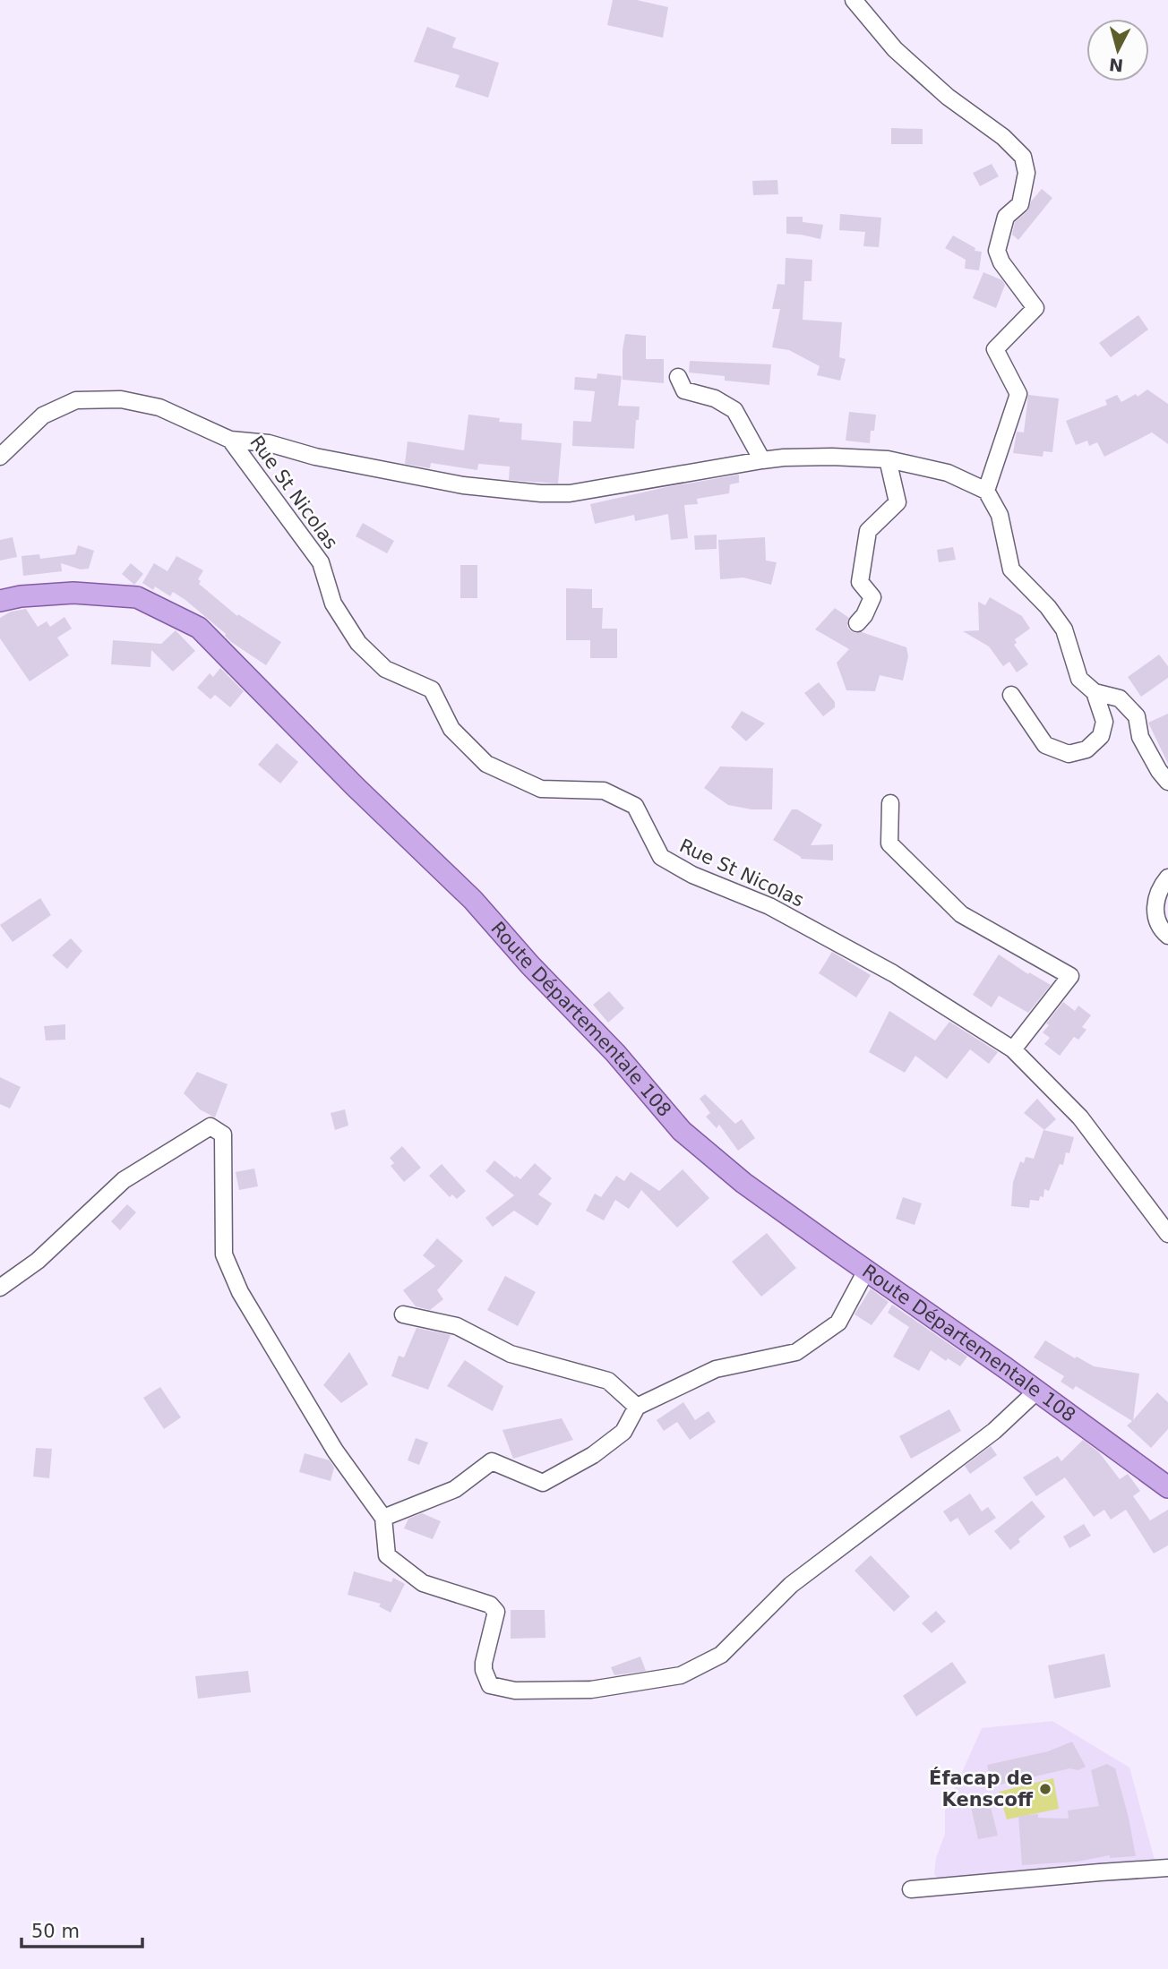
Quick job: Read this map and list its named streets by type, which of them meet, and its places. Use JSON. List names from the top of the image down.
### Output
{
  "streets": {
    "main road": ["Route Départementale 108"],
    "street": ["Rue St Nicolas"]
  },
  "places": ["Éfacap de Kenscoff"],
  "scale_bar": "50 m",
  "north": "bottom"
}
